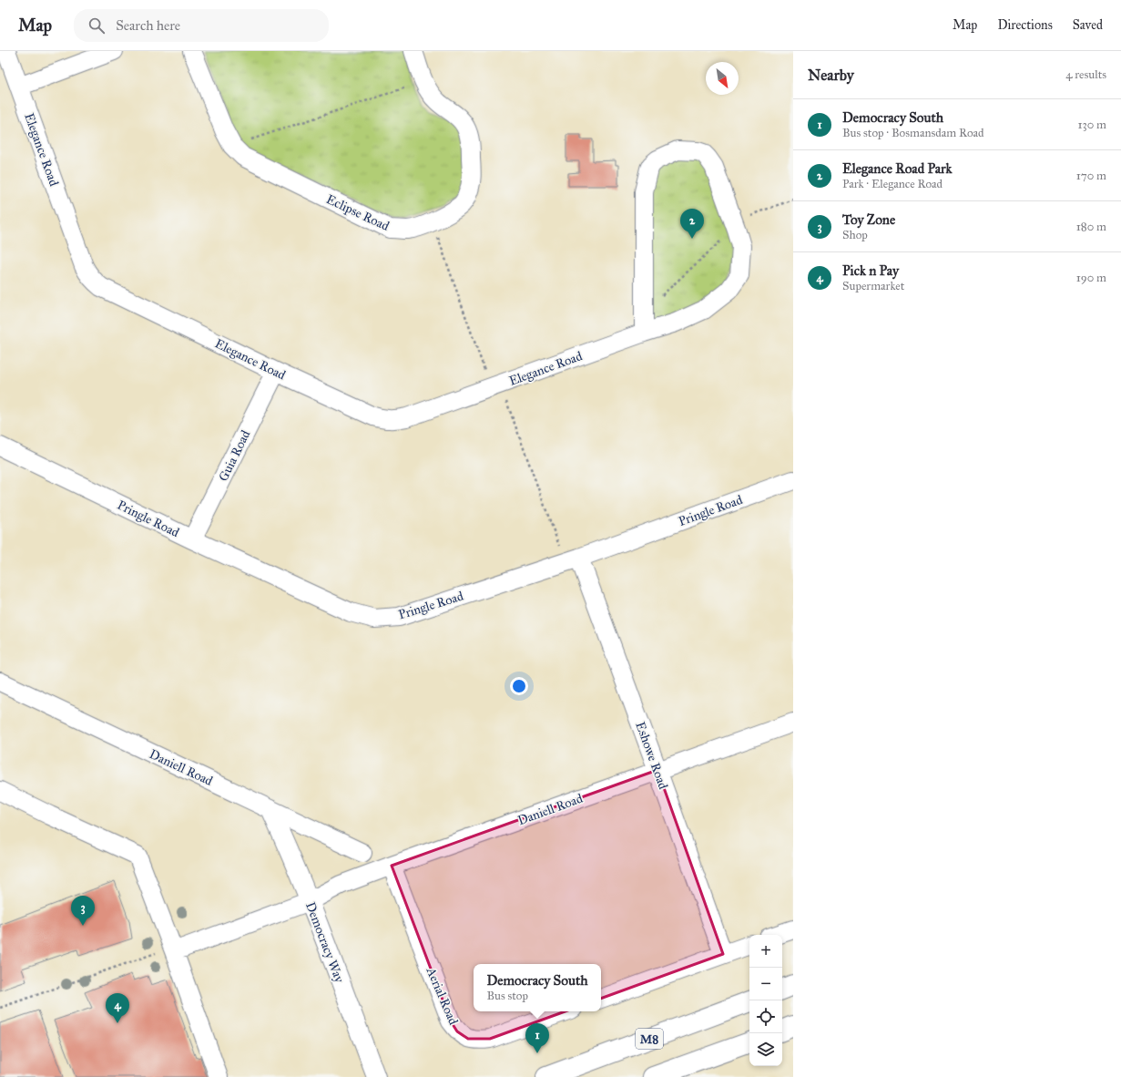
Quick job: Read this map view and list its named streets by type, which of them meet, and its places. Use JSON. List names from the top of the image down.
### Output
{
  "streets": {
    "main road": ["M8"],
    "street": [
      "Elegance Road",
      "Eclipse Road",
      "Guia Road",
      "Pringle Road",
      "Eshowe Road",
      "Daniell Road",
      "Democracy Way",
      "Aerial Road"
    ]
  },
  "crossings": [
    ["Elegance Road", "Guia Road"],
    ["Guia Road", "Pringle Road"],
    ["Pringle Road", "Eshowe Road"],
    ["Eshowe Road", "Daniell Road"],
    ["Daniell Road", "Democracy Way"],
    ["Daniell Road", "Aerial Road"]
  ],
  "north": "bottom right",
  "page": {
    "header": "Map",
    "search": "Search here",
    "nav": ["Map", "Directions", "Saved"],
    "heading": ["Nearby", "4 results"],
    "list": [
      {
        "mark": "1",
        "name": "Democracy South",
        "note": "Bus stop · Bosmansdam Road",
        "value": "130 m"
      },
      {
        "mark": "2",
        "name": "Elegance Road Park",
        "note": "Park · Elegance Road",
        "value": "170 m"
      },
      {
        "mark": "3",
        "name": "Toy Zone",
        "note": "Shop",
        "value": "180 m"
      },
      {
        "mark": "4",
        "name": "Pick n Pay",
        "note": "Supermarket",
        "value": "190 m"
      }
    ],
    "pins": [
      "2",
      "3",
      "4",
      "1"
    ],
    "map_buttons": ["+", "−"],
    "popup": ["Democracy South", "Bus stop"]
  }
}
